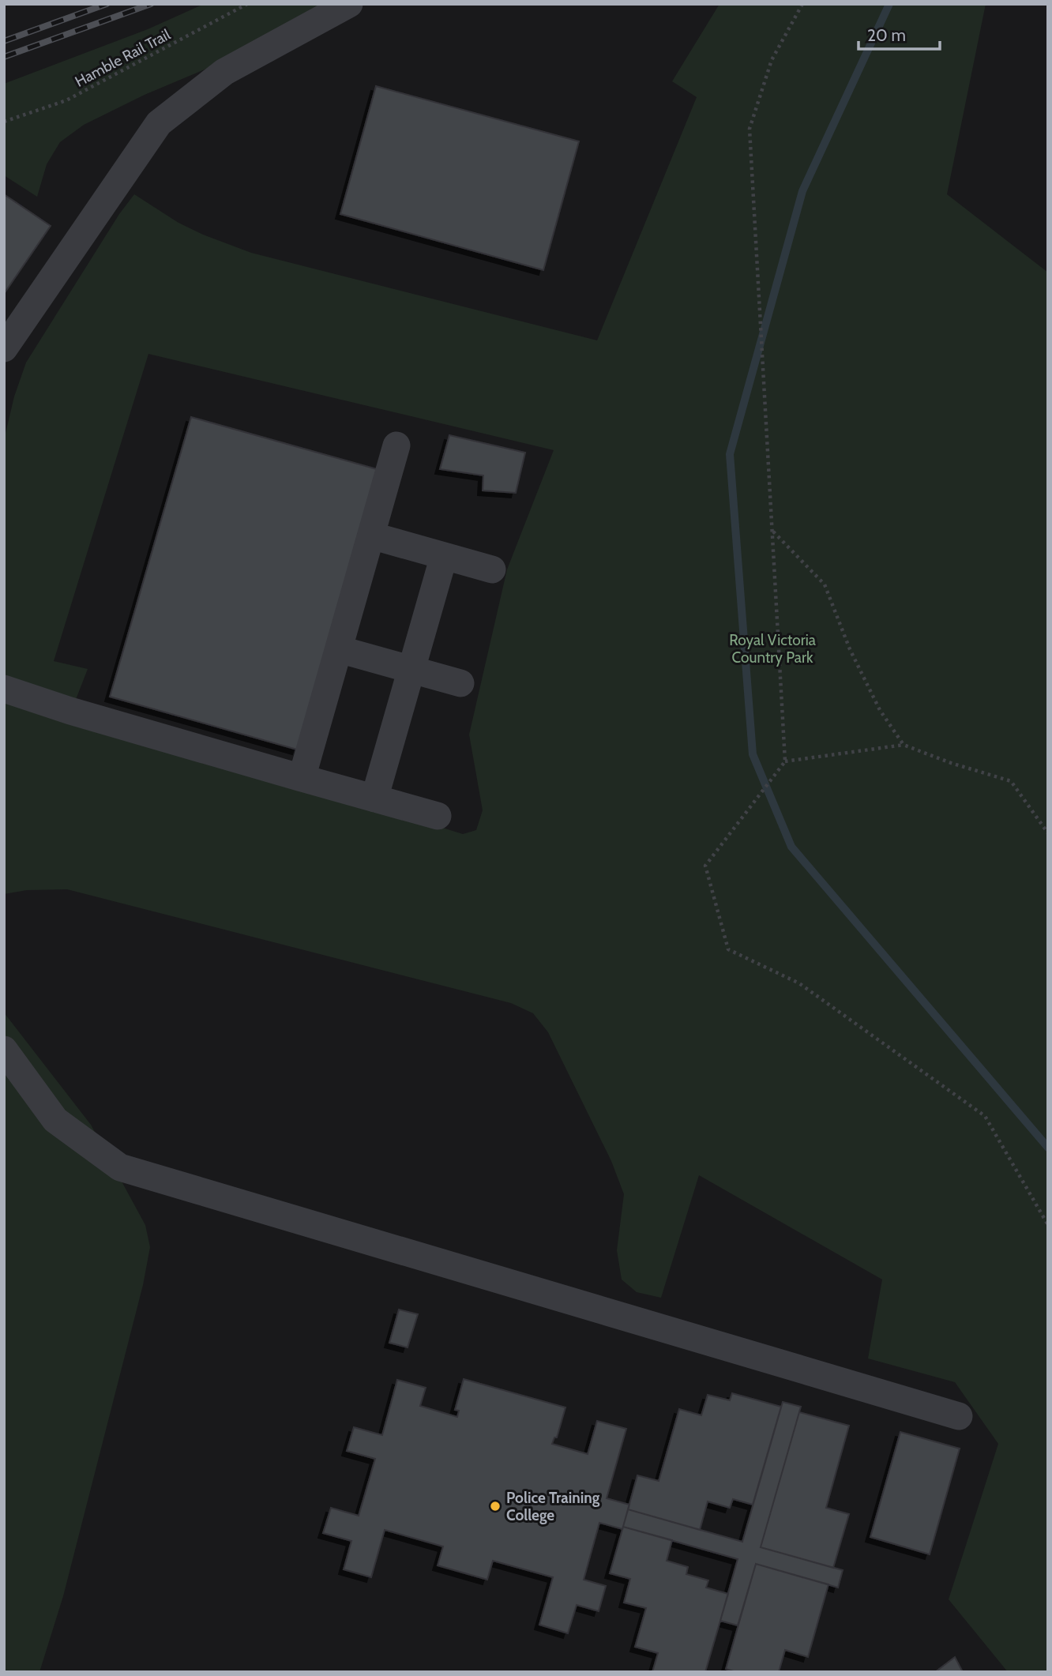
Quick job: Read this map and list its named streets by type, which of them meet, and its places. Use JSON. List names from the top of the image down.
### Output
{
  "streets": {
    "path": ["Hamble Rail Trail"]
  },
  "parks": ["Royal Victoria Country Park"],
  "places": ["Police Training College"],
  "scale_bar": "20 m"
}
